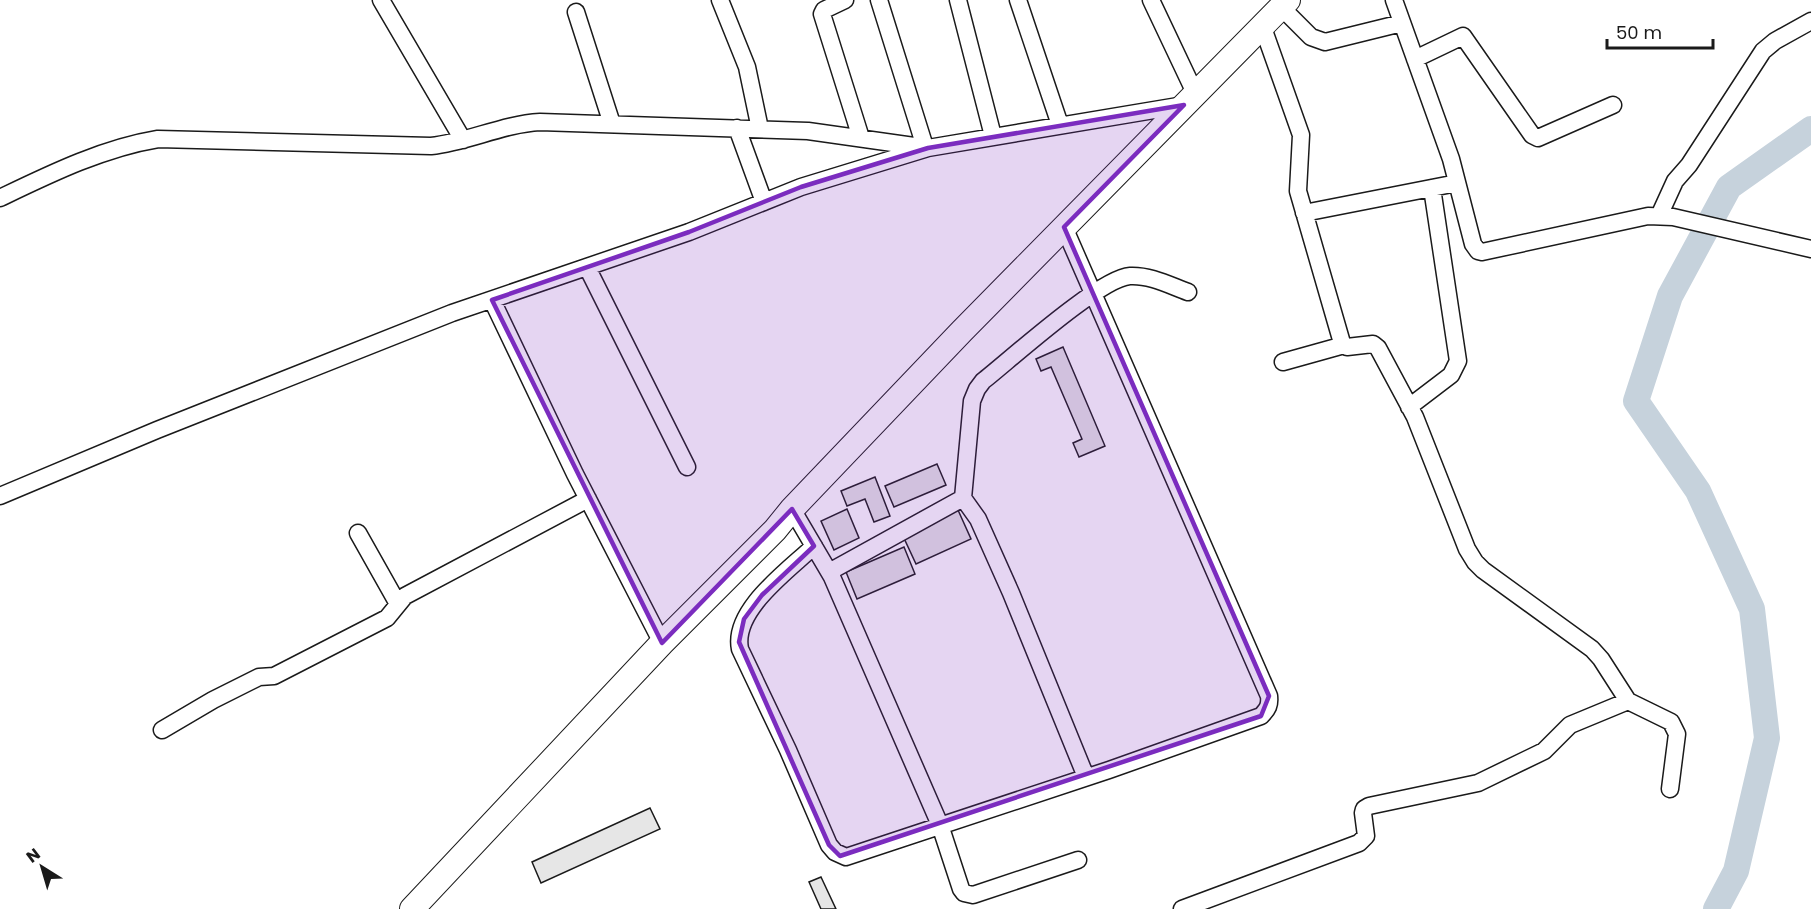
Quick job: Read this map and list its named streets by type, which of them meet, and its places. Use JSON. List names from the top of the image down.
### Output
{
  "scale_bar": "50 m",
  "north": "top left"
}
